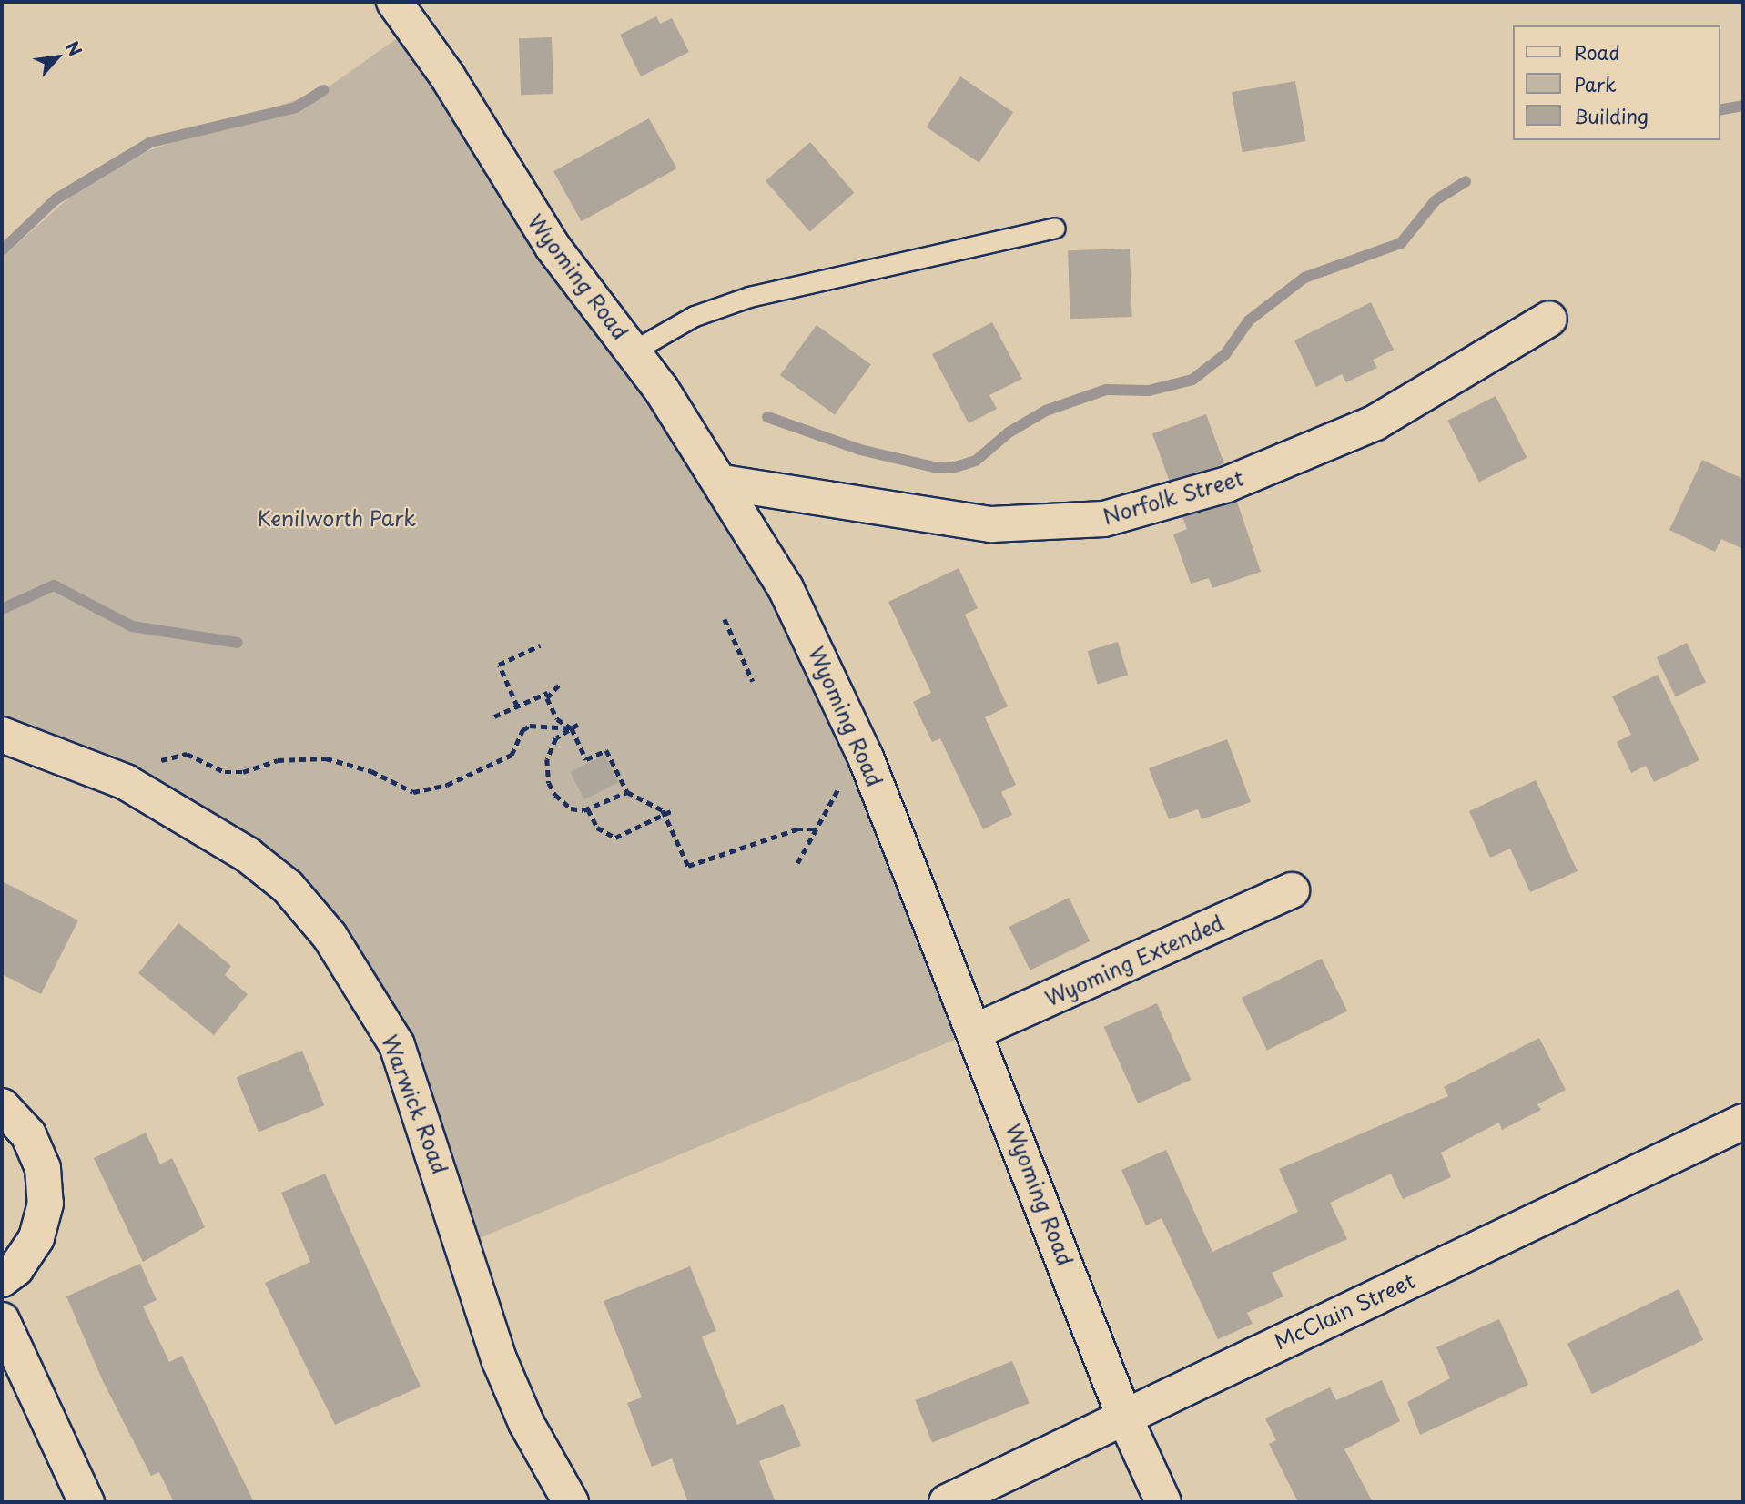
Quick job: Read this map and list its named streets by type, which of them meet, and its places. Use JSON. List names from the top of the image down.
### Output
{
  "streets": {
    "street": [
      "Wyoming Road",
      "Norfolk Street",
      "Wyoming Extended",
      "Warwick Road",
      "McClain Street"
    ]
  },
  "crossings": [
    ["Wyoming Road", "Norfolk Street"],
    ["Wyoming Road", "Wyoming Extended"],
    ["Wyoming Road", "McClain Street"]
  ],
  "parks": ["Kenilworth Park"],
  "legend": ["Road", "Park", "Building"],
  "north": "top right"
}
